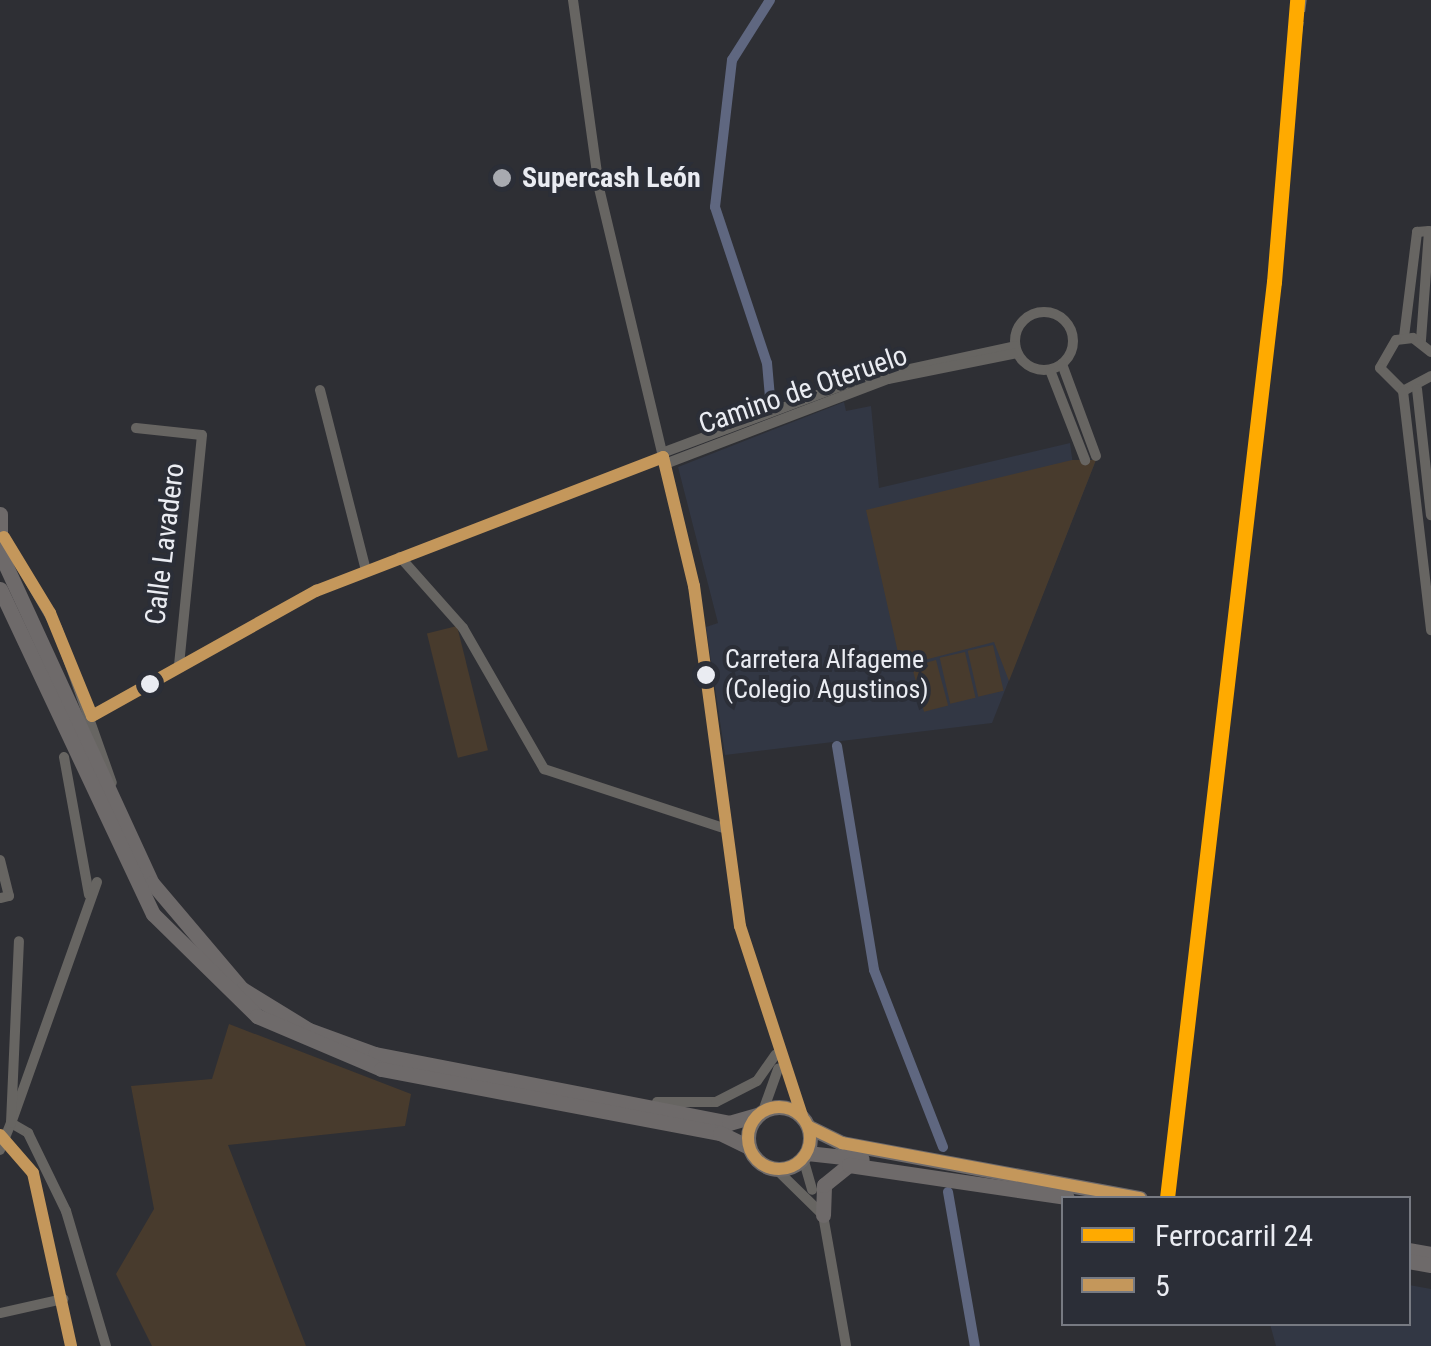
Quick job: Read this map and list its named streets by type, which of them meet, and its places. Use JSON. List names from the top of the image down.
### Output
{
  "streets": {
    "street": ["Camino de Oteruelo", "Calle Lavadero"]
  },
  "crossings": [
    ["Camino de Oteruelo", "Calle Lavadero"]
  ],
  "places": ["Supercash León", "Carretera Alfageme (Colegio Agustinos)"],
  "lines": ["rail line 24", "transit line 5"],
  "legend": ["Ferrocarril 24", "5"]
}
